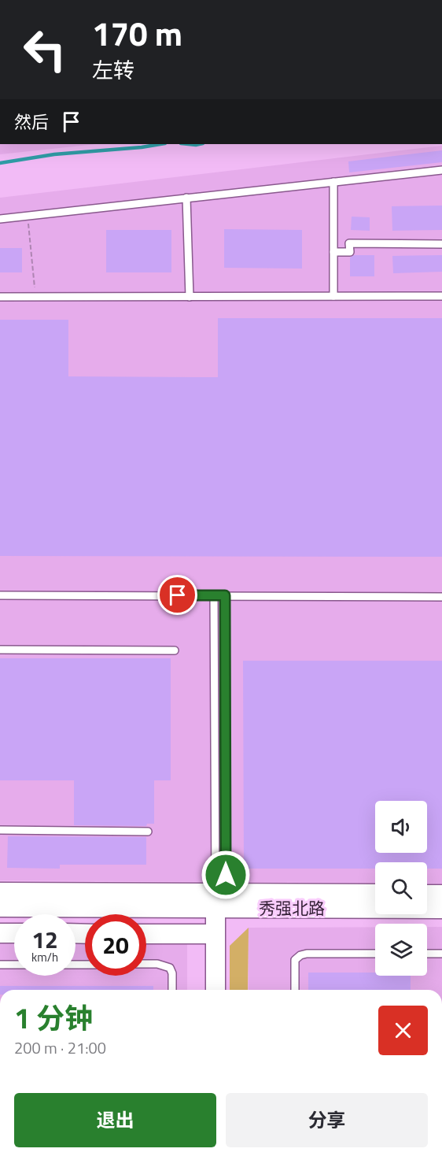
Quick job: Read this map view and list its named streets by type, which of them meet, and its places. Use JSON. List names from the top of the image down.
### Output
{
  "streets": {
    "street": ["秀强北路"]
  },
  "page": {
    "turn": ["170 m", "左转"],
    "then": "然后",
    "speed": "12 km/h",
    "limit": "20",
    "heading": ["1 分钟", "200 m · 21:00"],
    "buttons": ["退出", "分享"]
  }
}
